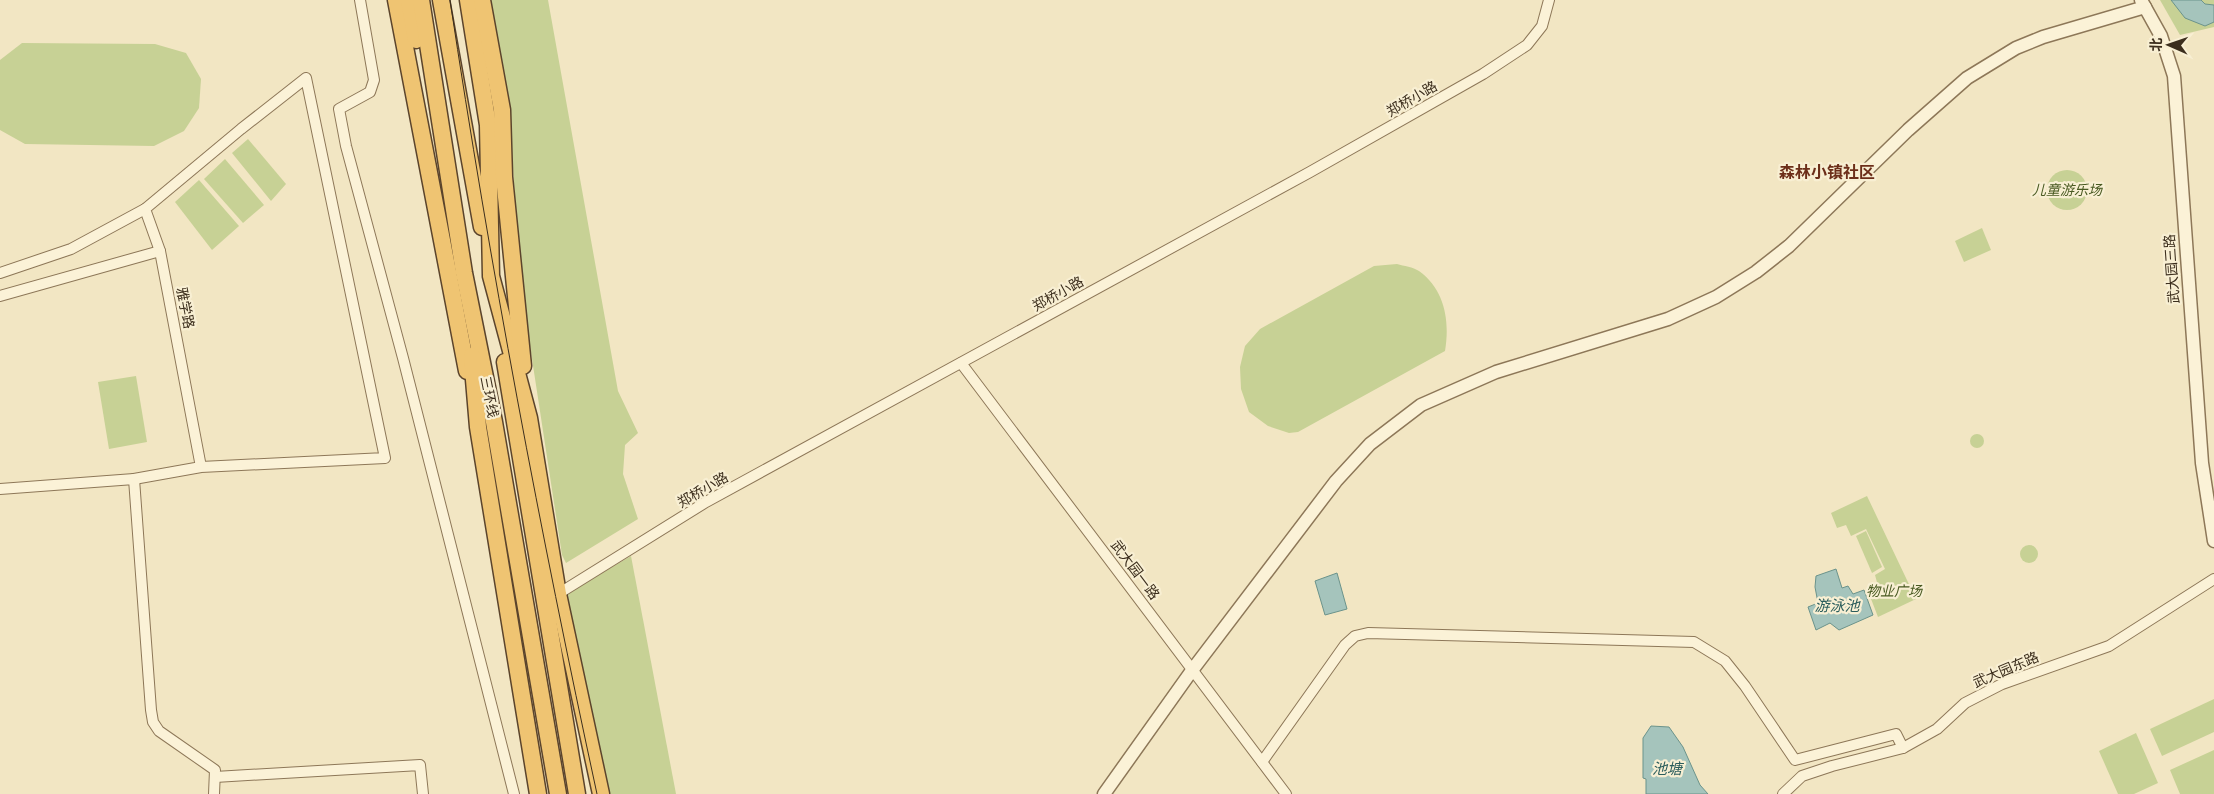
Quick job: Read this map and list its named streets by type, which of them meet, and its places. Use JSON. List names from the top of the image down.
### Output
{
  "streets": {
    "highway": ["三环线"],
    "street": [
      "郑桥小路",
      "武大园三路",
      "雅学路",
      "武大园一路",
      "武大园东路"
    ]
  },
  "crossings": [
    ["郑桥小路", "武大园一路"]
  ],
  "districts": ["森林小镇社区"],
  "water": ["游泳池", "池塘"],
  "parks": ["儿童游乐场", "物业广场"],
  "north": "left"
}
